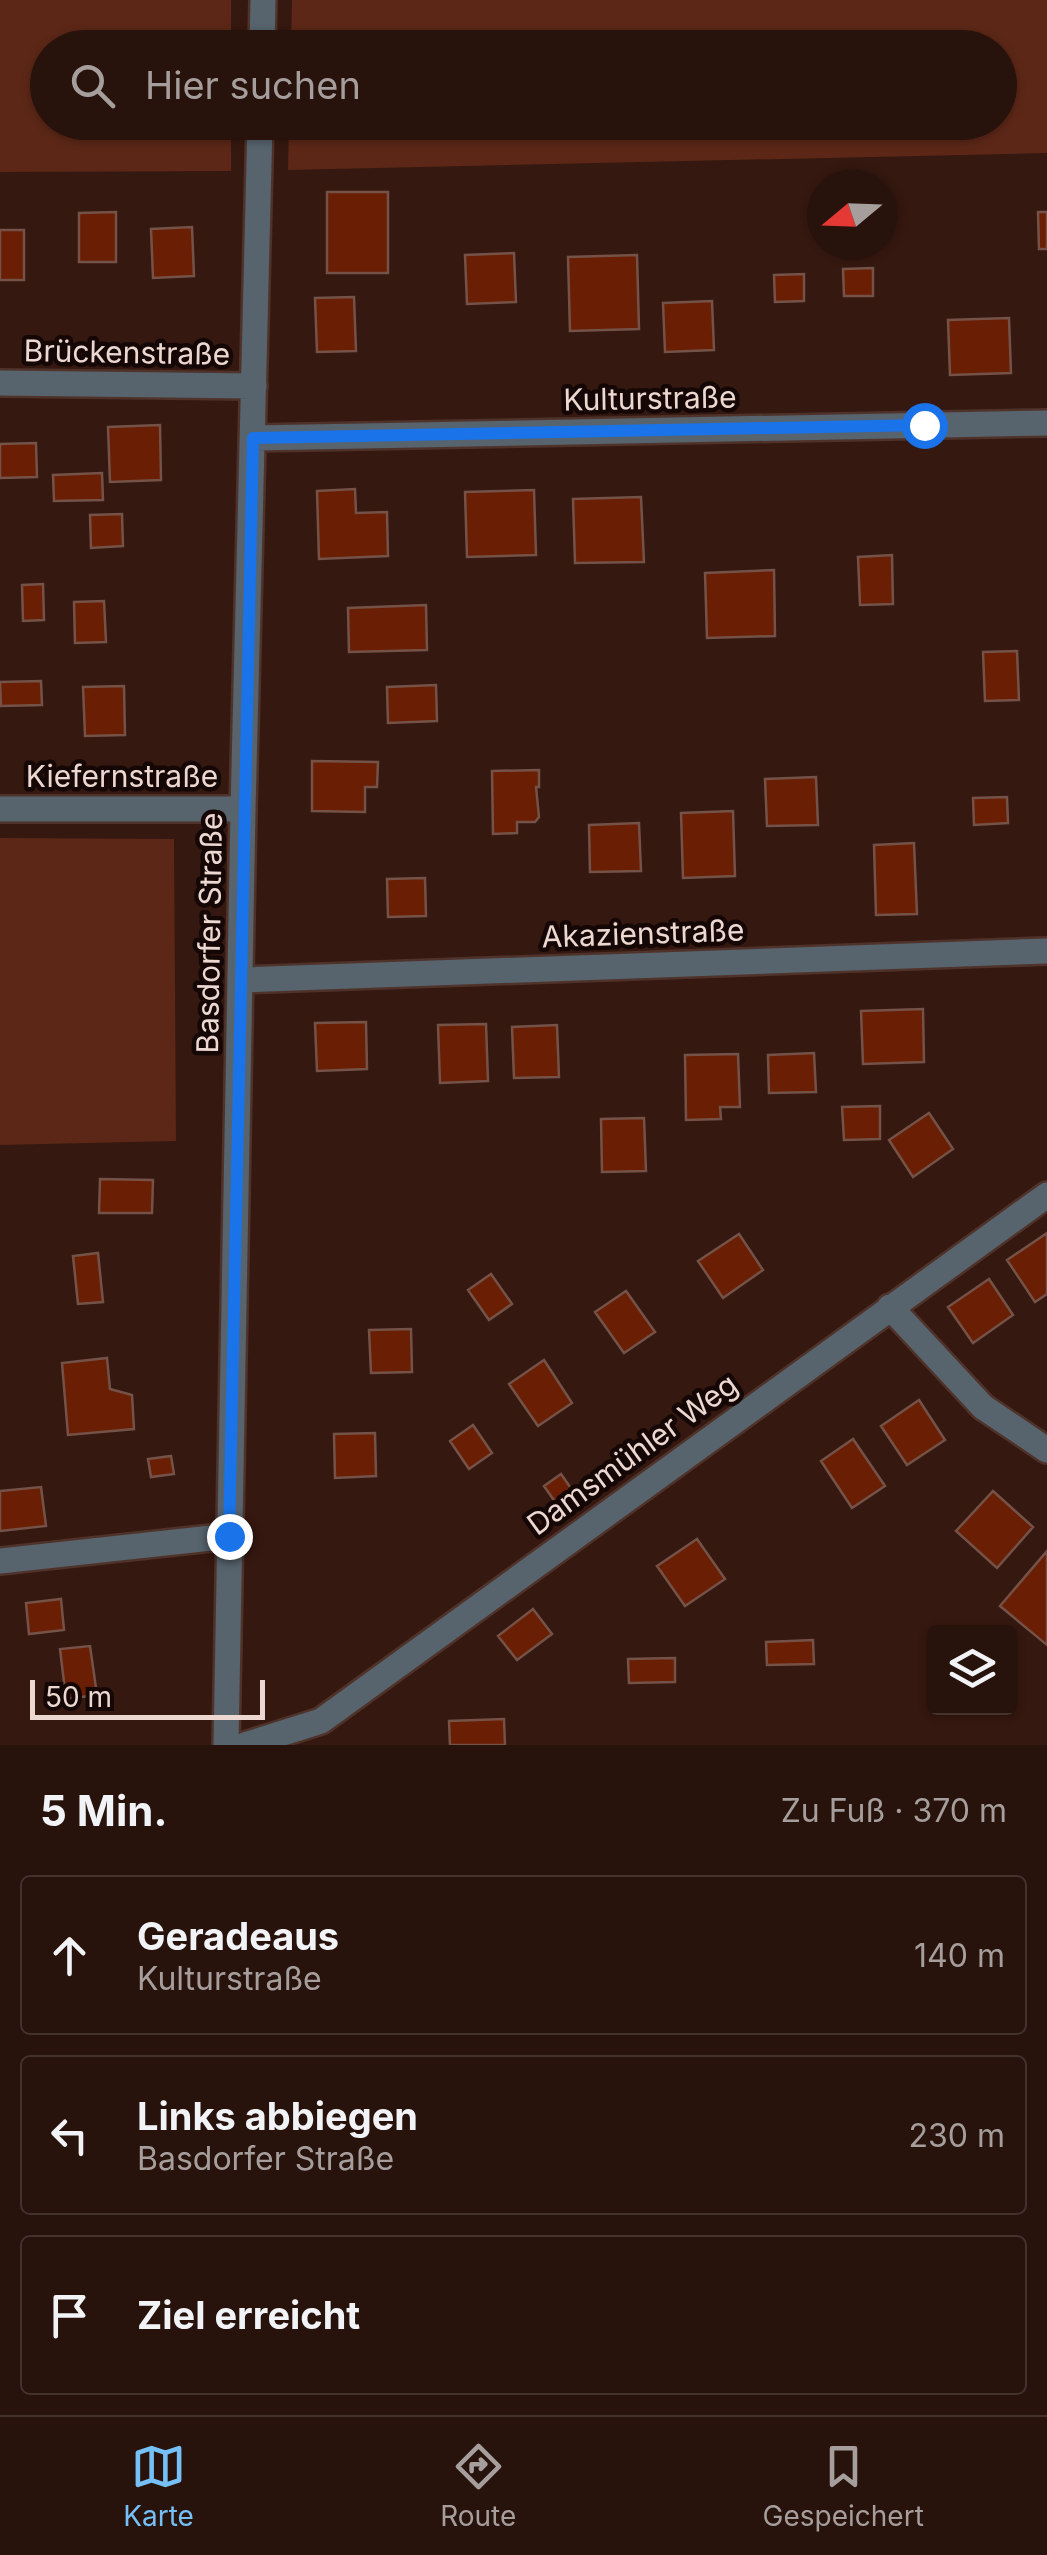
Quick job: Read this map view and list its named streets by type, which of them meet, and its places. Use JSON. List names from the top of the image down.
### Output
{
  "streets": {
    "street": [
      "Brückenstraße",
      "Kulturstraße",
      "Kiefernstraße",
      "Basdorfer Straße",
      "Akazienstraße",
      "Damsmühler Weg"
    ]
  },
  "crossings": [
    ["Brückenstraße", "Basdorfer Straße"],
    ["Kulturstraße", "Basdorfer Straße"],
    ["Kiefernstraße", "Basdorfer Straße"],
    ["Basdorfer Straße", "Akazienstraße"]
  ],
  "scale_bar": "50 m",
  "north": "left",
  "page": {
    "search": "Hier suchen",
    "scale": "50 m",
    "heading": ["5 Min.", "Zu Fuß · 370 m"],
    "list": [
      ["Geradeaus", "Kulturstraße", "140 m"],
      ["Links abbiegen", "Basdorfer Straße", "230 m"],
      "Ziel erreicht"
    ],
    "nav": ["Karte", "Route", "Gespeichert"]
  }
}
